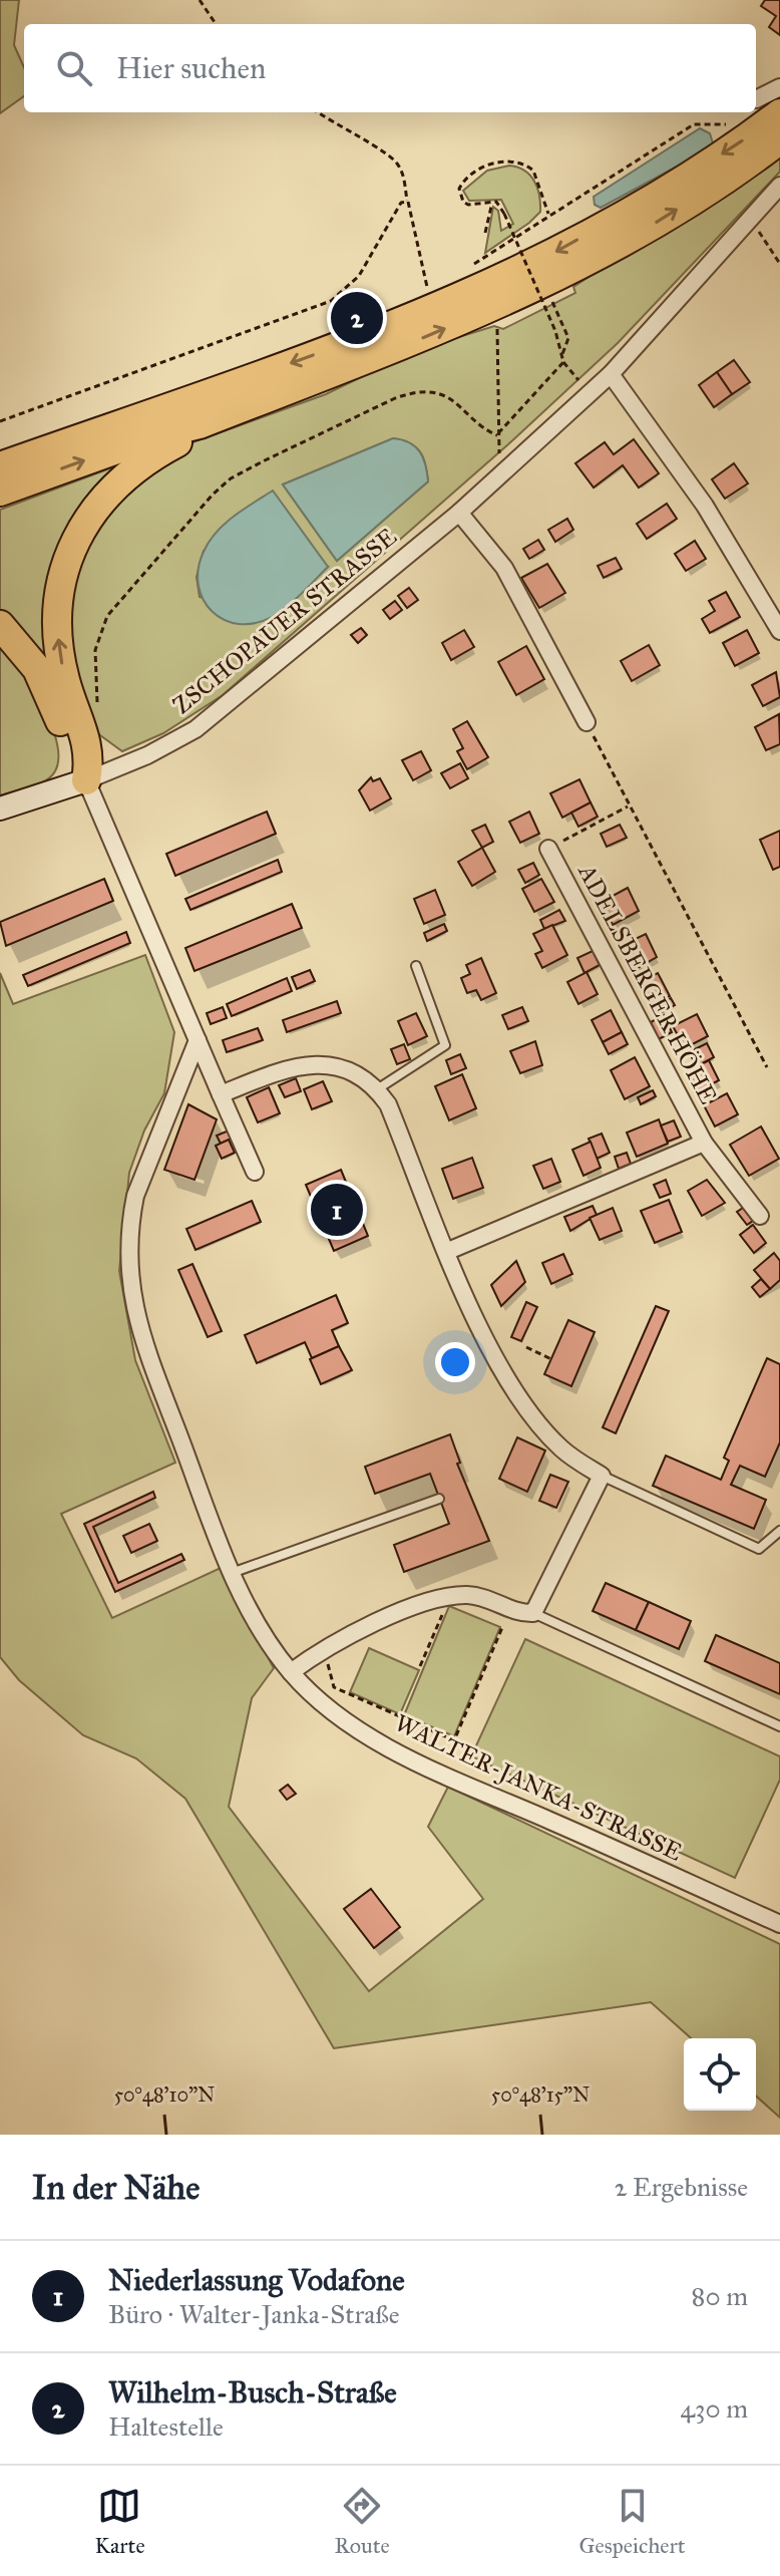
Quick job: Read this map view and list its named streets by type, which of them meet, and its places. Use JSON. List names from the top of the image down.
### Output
{
  "streets": {
    "street": ["ZSCHOPAUER STRASSE", "ADELSBERGER HÖHE", "WALTER-JANKA-STRASSE"]
  },
  "page": {
    "search": "Hier suchen",
    "pins": ["2", "1"],
    "heading": ["In der Nähe", "2 Ergebnisse"],
    "list": [
      {
        "mark": "1",
        "name": "Niederlassung Vodafone",
        "note": "Büro · Walter-Janka-Straße",
        "value": "80 m"
      },
      {
        "mark": "2",
        "name": "Wilhelm-Busch-Straße",
        "note": "Haltestelle",
        "value": "430 m"
      }
    ],
    "nav": ["Karte", "Route", "Gespeichert"]
  },
  "coordinates": ["50°48'10\"N", "50°48'15\"N"]
}
